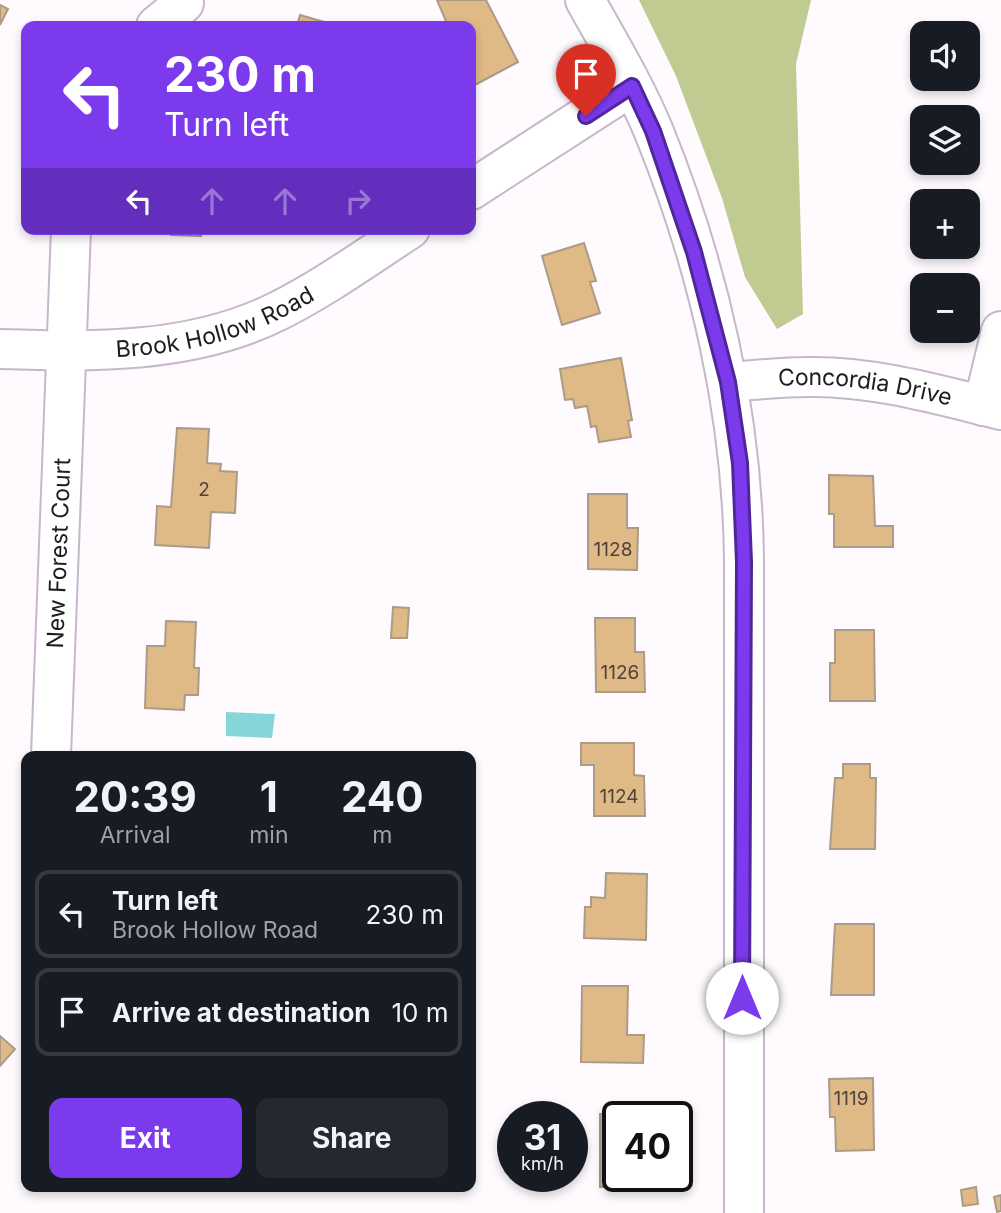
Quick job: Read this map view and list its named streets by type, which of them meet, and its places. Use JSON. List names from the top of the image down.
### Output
{
  "streets": {
    "street": ["Brook Hollow Road", "Concordia Drive", "New Forest Court"]
  },
  "crossings": [
    ["Brook Hollow Road", "New Forest Court"]
  ],
  "house_numbers": [
    "2",
    "1128",
    "1126",
    "1124",
    "1119"
  ],
  "page": {
    "map_buttons": ["+", "−"],
    "turn": ["230 m", "Turn left"],
    "eta": [
      "20:39",
      "Arrival",
      "1",
      "min",
      "240",
      "m"
    ],
    "list": [
      {
        "name": "Turn left",
        "note": "Brook Hollow Road",
        "value": "230 m"
      },
      {
        "name": "Arrive at destination",
        "value": "10 m"
      }
    ],
    "buttons": ["Exit", "Share"],
    "speed": "31 km/h",
    "limit": "40"
  }
}
